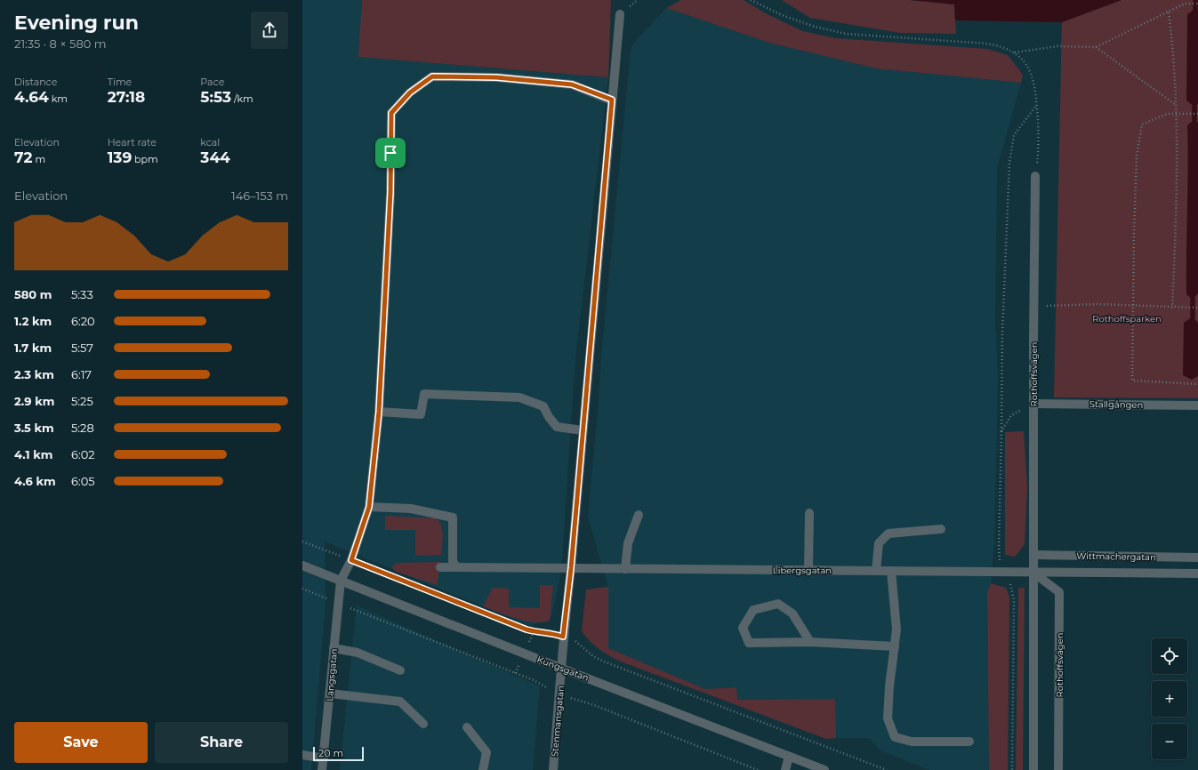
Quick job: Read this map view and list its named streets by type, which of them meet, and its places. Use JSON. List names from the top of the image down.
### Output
{
  "streets": {
    "street": [
      "Rothoffsvägen",
      "Stallgången",
      "Wittmachergatan",
      "Libergsgatan",
      "Kungsgatan",
      "Langsgatan",
      "Stenmansgatan"
    ]
  },
  "crossings": [
    ["Rothoffsvägen", "Stallgången"],
    ["Rothoffsvägen", "Wittmachergatan"],
    ["Rothoffsvägen", "Libergsgatan"],
    ["Wittmachergatan", "Libergsgatan"],
    ["Libergsgatan", "Stenmansgatan"],
    ["Kungsgatan", "Langsgatan"],
    ["Kungsgatan", "Stenmansgatan"]
  ],
  "parks": ["Rothoffsparken"],
  "scale_bar": "20 m",
  "page": {
    "heading": ["Evening run", "21:35 · 8 × 580 m"],
    "stats": [
      ["Distance", "4.64 km"],
      ["Time", "27:18"],
      ["Pace", "5:53 /km"],
      ["Elevation", "72 m"],
      ["Heart rate", "139 bpm"],
      ["kcal", "344"]
    ],
    "chart": ["Elevation", "146–153 m"],
    "list": [
      {
        "name": "580 m",
        "note": "5:33"
      },
      {
        "name": "1.2 km",
        "note": "6:20"
      },
      {
        "name": "1.7 km",
        "note": "5:57"
      },
      {
        "name": "2.3 km",
        "note": "6:17"
      },
      {
        "name": "2.9 km",
        "note": "5:25"
      },
      {
        "name": "3.5 km",
        "note": "5:28"
      },
      {
        "name": "4.1 km",
        "note": "6:02"
      },
      {
        "name": "4.6 km",
        "note": "6:05"
      }
    ],
    "map_buttons": ["+", "−"],
    "buttons": ["Save", "Share"],
    "scale": "20 m"
  }
}
